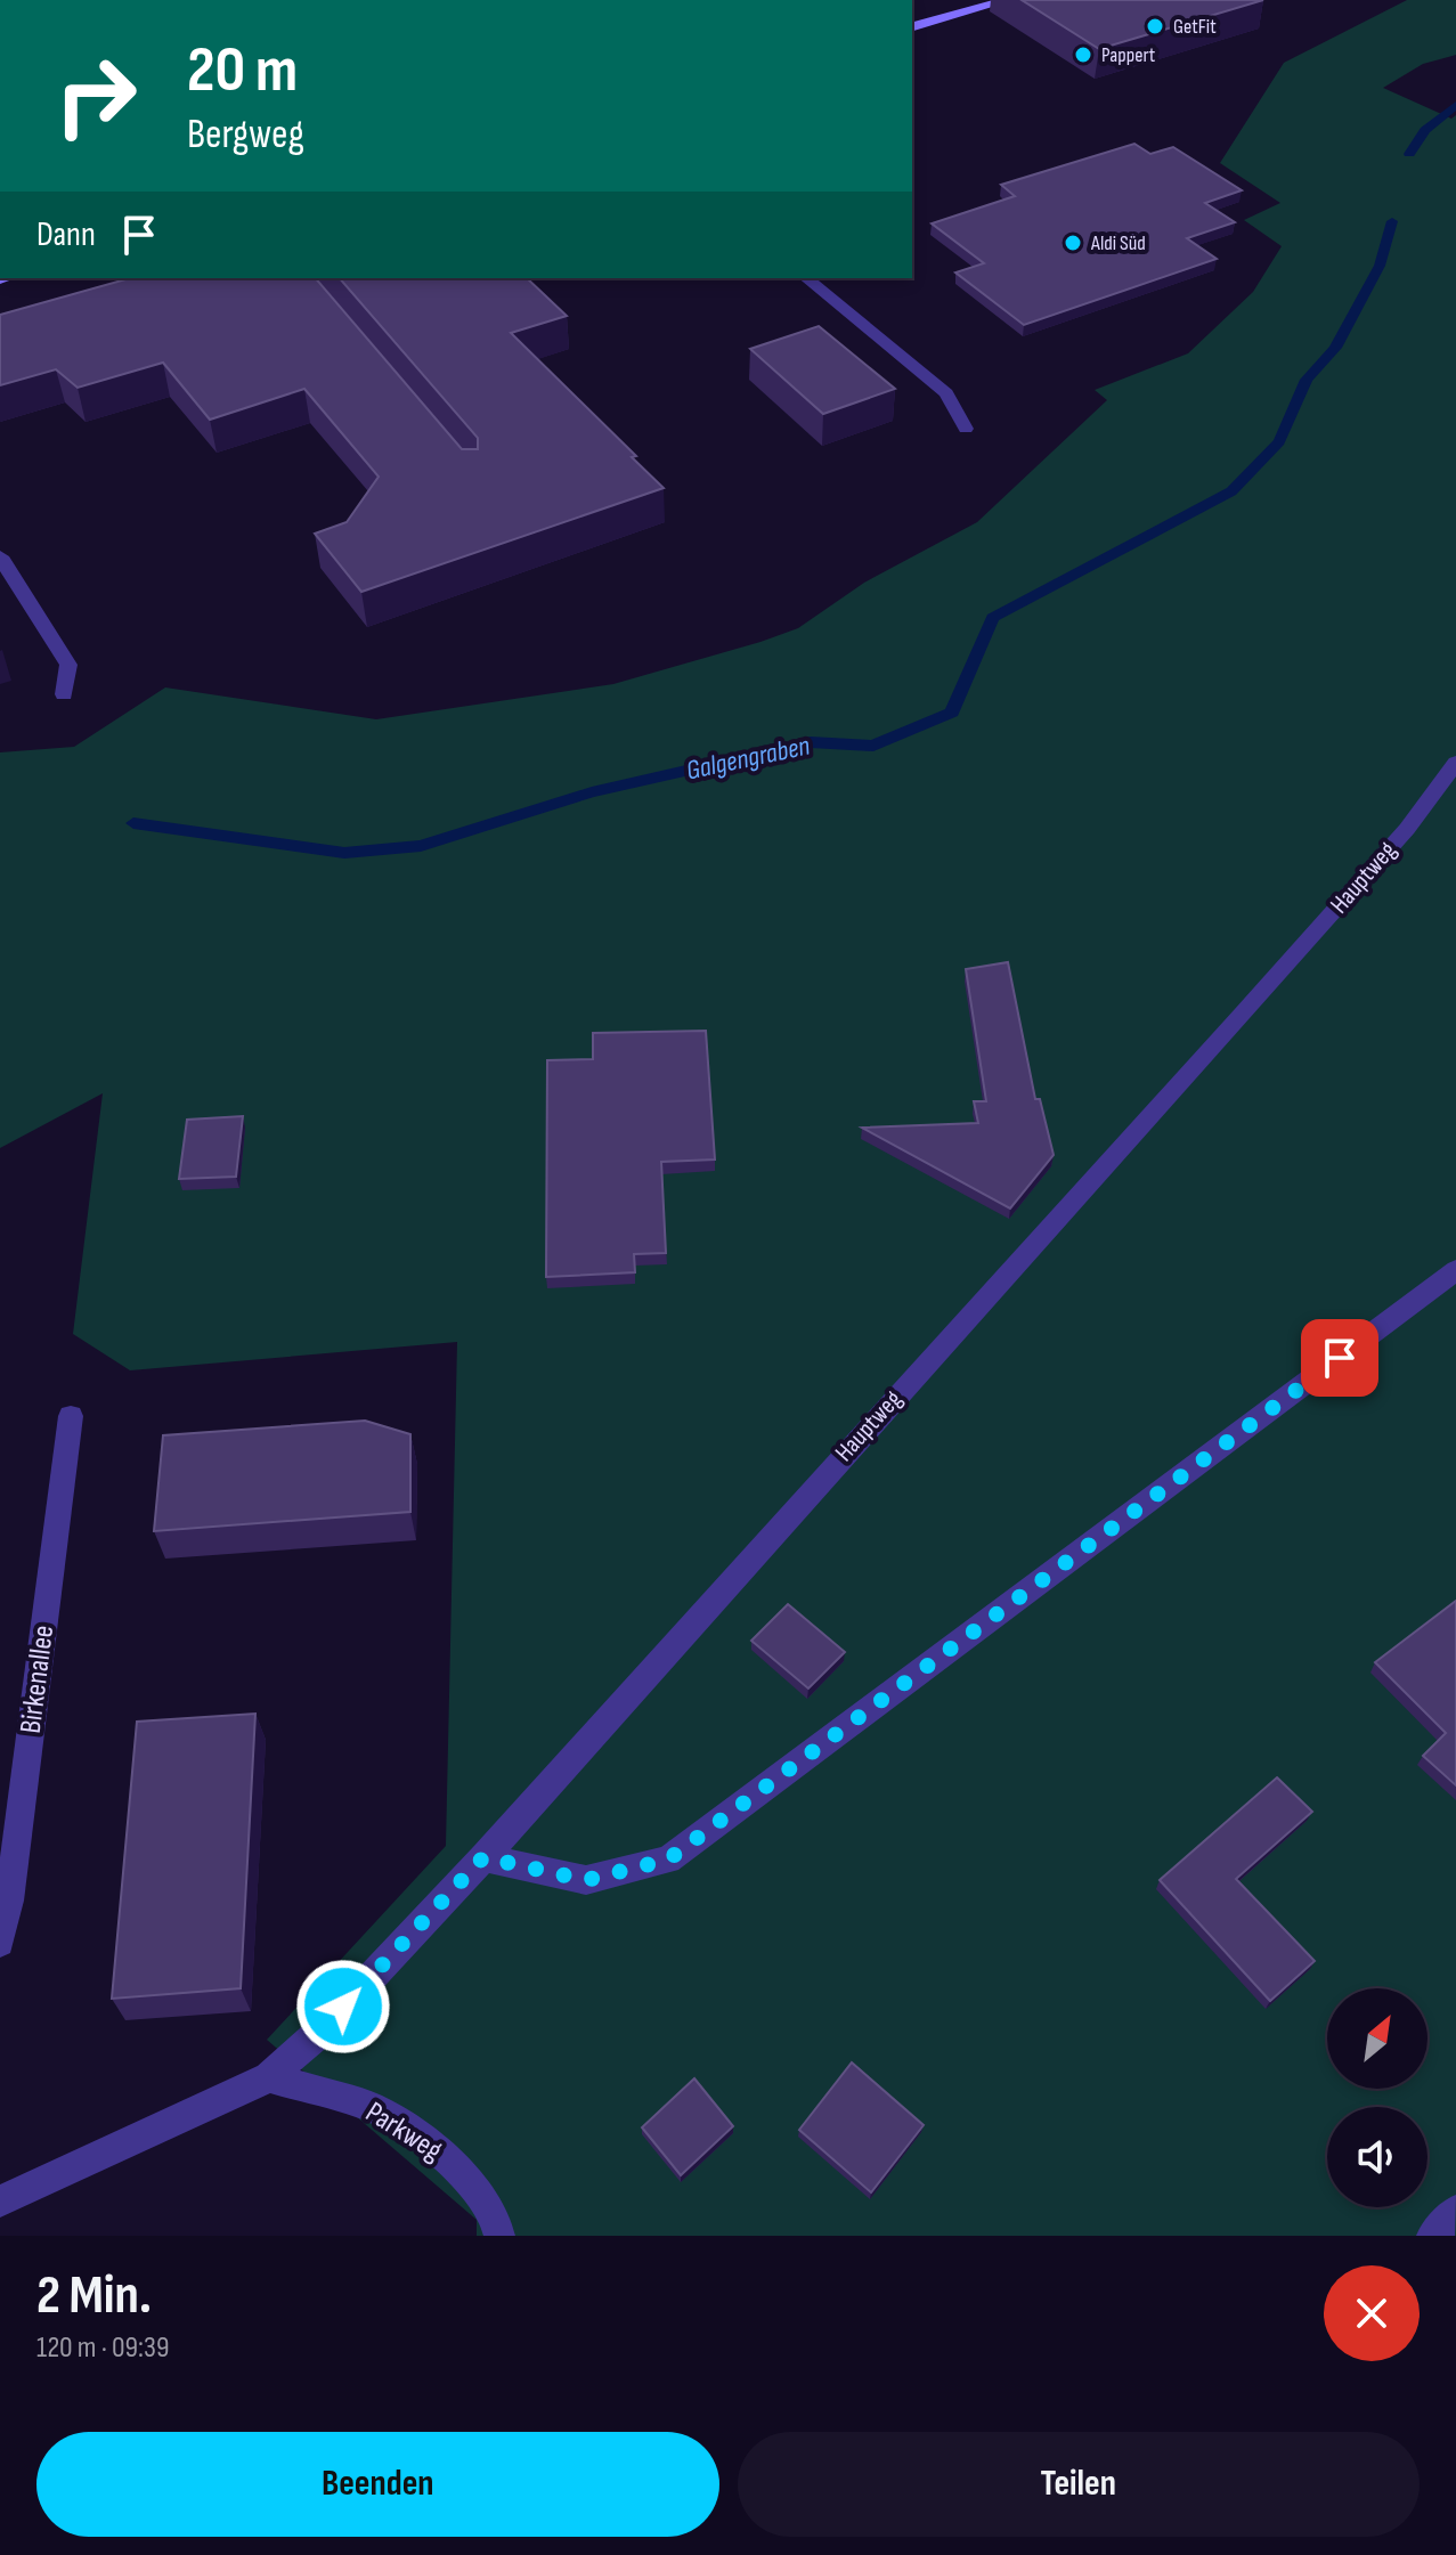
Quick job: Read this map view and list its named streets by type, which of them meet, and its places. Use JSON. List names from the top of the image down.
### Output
{
  "streets": {
    "street": ["Hauptweg", "Birkenallee", "Parkweg"]
  },
  "crossings": [
    ["Hauptweg", "Parkweg"]
  ],
  "water": ["Galgengraben"],
  "places": ["GetFit", "Pappert", "Aldi Süd"],
  "north": "top right",
  "page": {
    "turn": ["20 m", "Bergweg"],
    "then": "Dann",
    "heading": ["2 Min.", "120 m · 09:39"],
    "buttons": ["Beenden", "Teilen"]
  }
}
